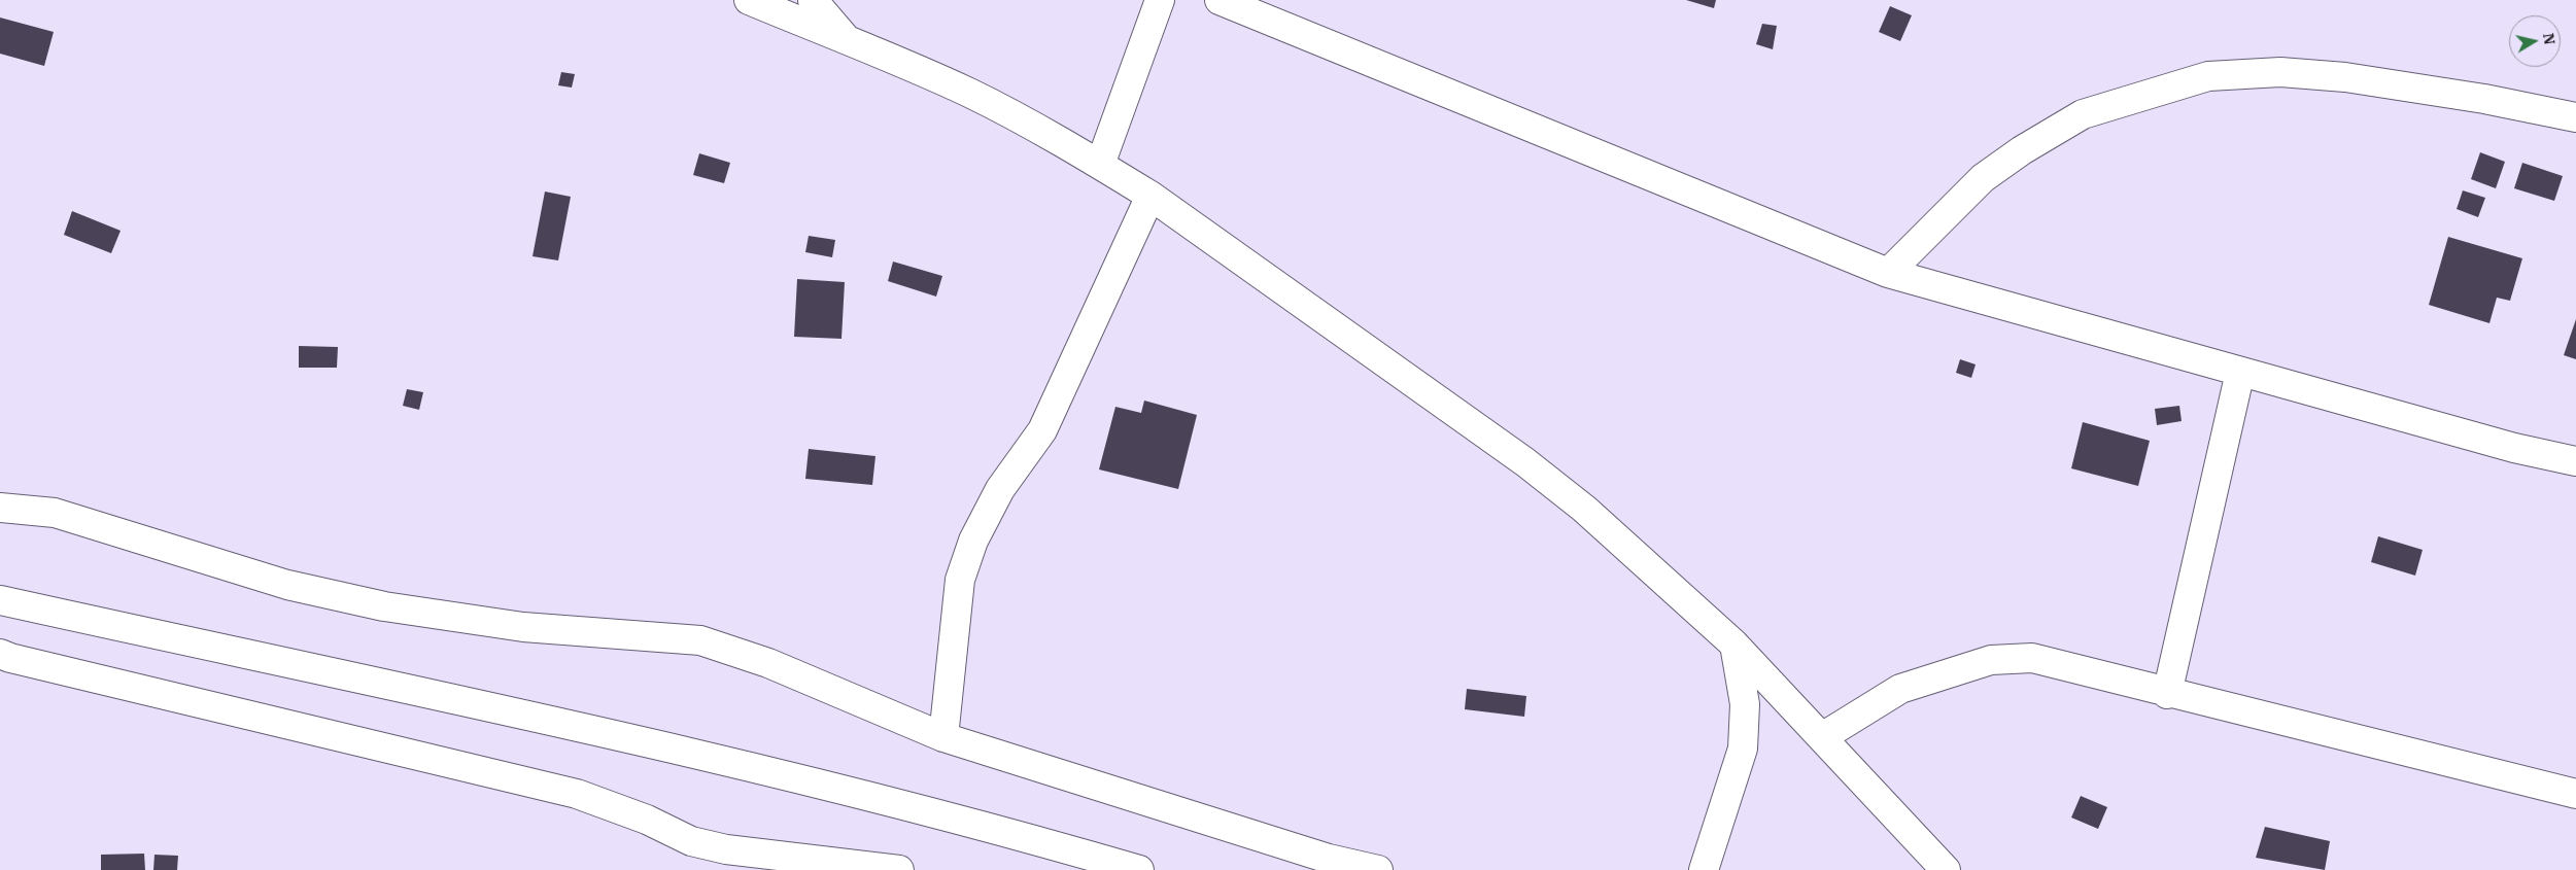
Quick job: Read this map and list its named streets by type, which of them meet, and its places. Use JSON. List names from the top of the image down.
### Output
{
  "north": "right"
}
